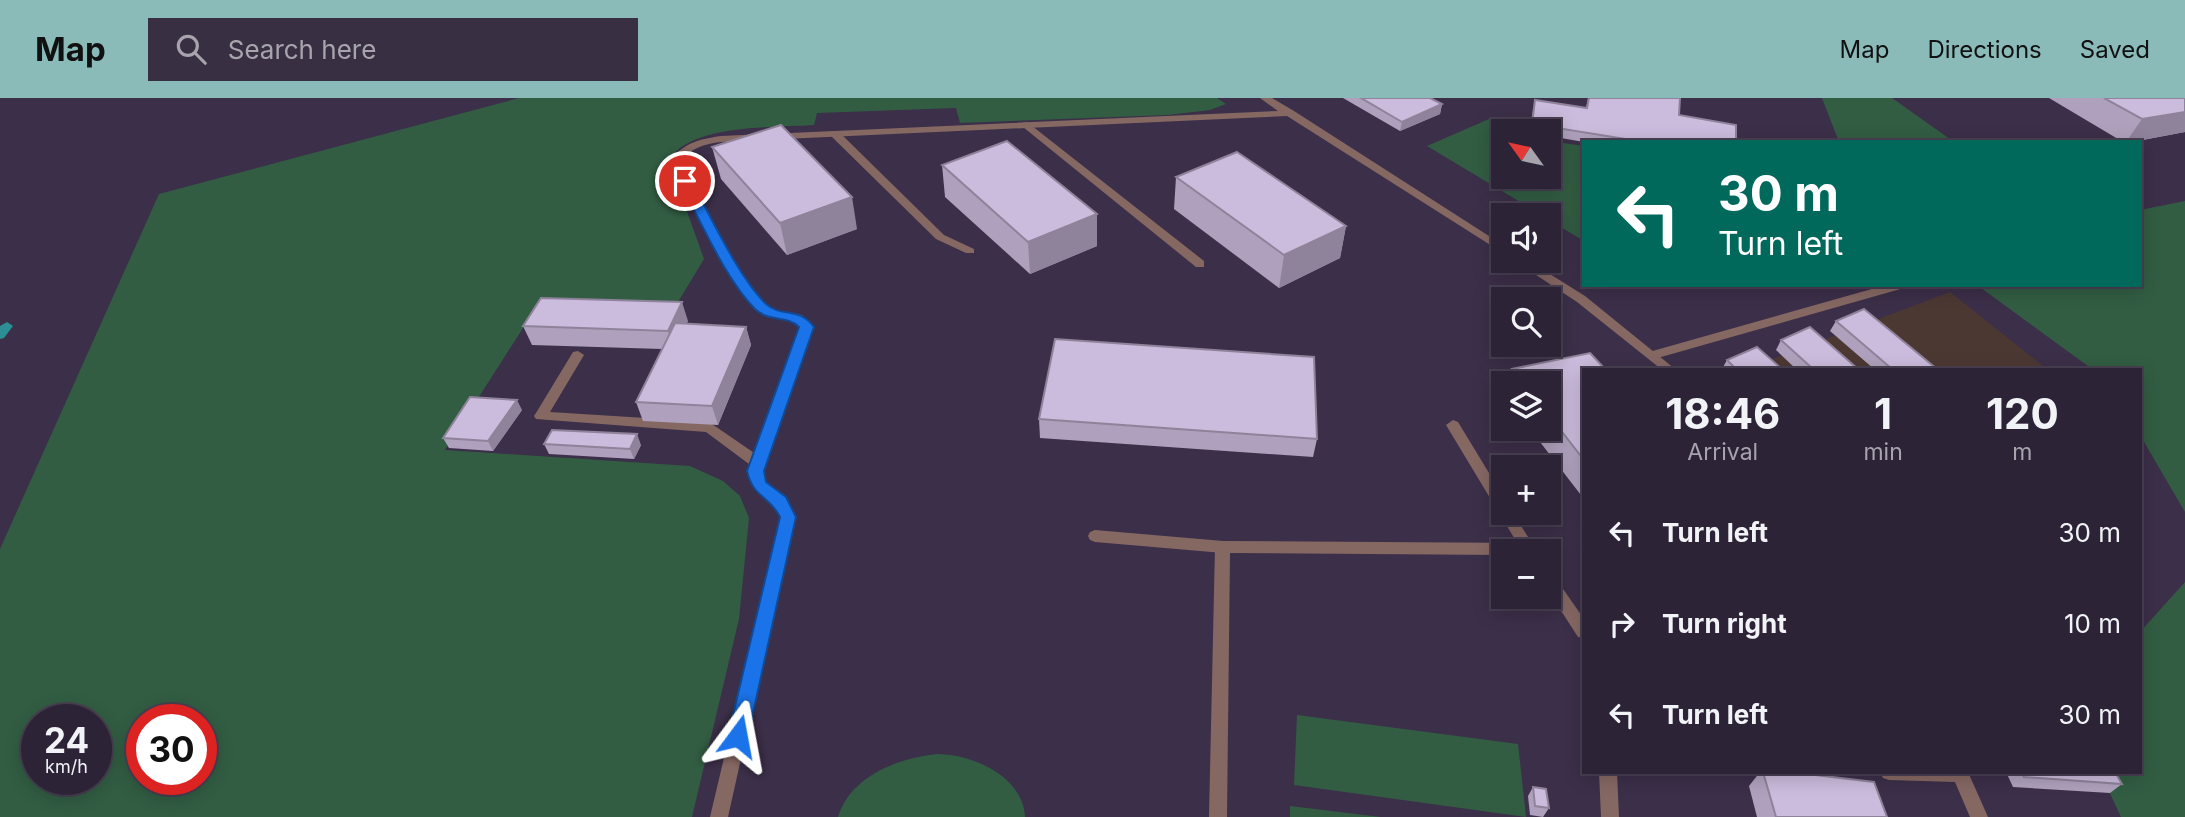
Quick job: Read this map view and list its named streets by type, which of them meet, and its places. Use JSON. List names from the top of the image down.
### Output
{
  "north": "top left",
  "page": {
    "header": "Map",
    "search": "Search here",
    "nav": ["Map", "Directions", "Saved"],
    "map_buttons": ["+", "−"],
    "turn": ["30 m", "Turn left"],
    "eta": [
      "18:46",
      "Arrival",
      "1",
      "min",
      "120",
      "m"
    ],
    "list": [
      {
        "name": "Turn left",
        "value": "30 m"
      },
      {
        "name": "Turn right",
        "value": "10 m"
      },
      {
        "name": "Turn left",
        "value": "30 m"
      }
    ],
    "speed": "24 km/h",
    "limit": "30"
  }
}
